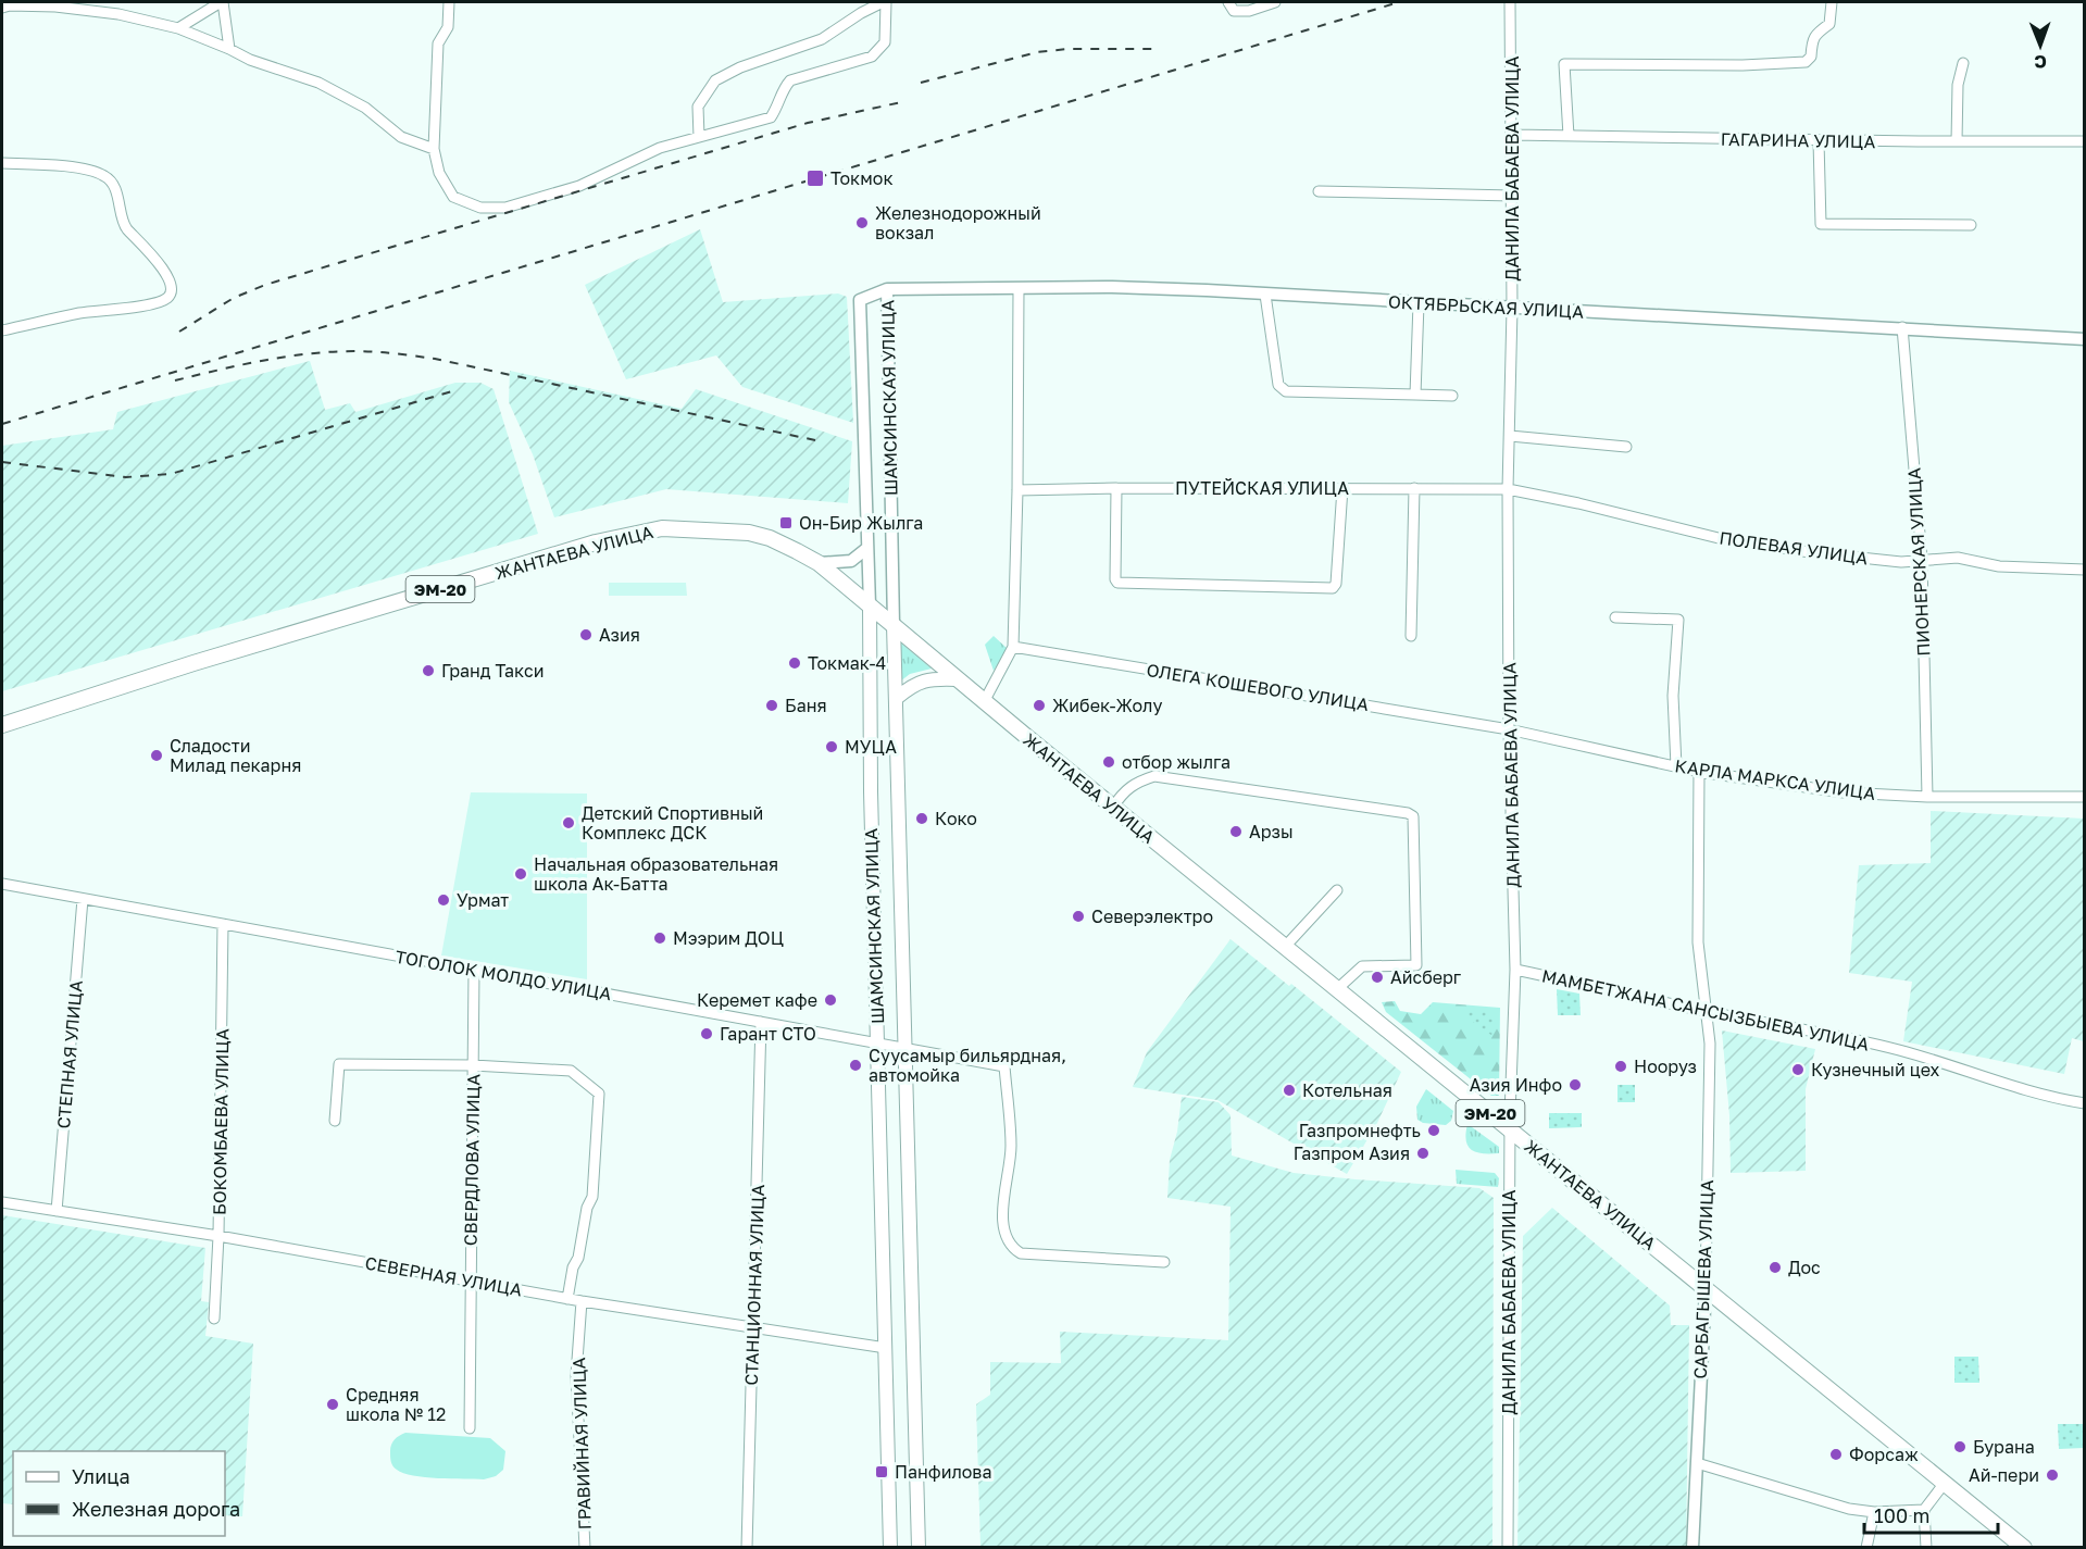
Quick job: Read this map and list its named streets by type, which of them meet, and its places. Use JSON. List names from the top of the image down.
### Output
{
  "streets": {
    "main road": ["ШАМСИНСКАЯ УЛИЦА", "ЖАНТАЕВА УЛИЦА", "ЭМ-20"],
    "street": [
      "ГАГАРИНА УЛИЦА",
      "ДАНИЛА БАБАЕВА УЛИЦА",
      "ОКТЯБРЬСКАЯ УЛИЦА",
      "ПУТЕЙСКАЯ УЛИЦА",
      "ПОЛЕВАЯ УЛИЦА",
      "ПИОНЕРСКАЯ УЛИЦА",
      "ОЛЕГА КОШЕВОГО УЛИЦА",
      "КАРЛА МАРКСА УЛИЦА",
      "ТОГОЛОК МОЛДО УЛИЦА",
      "МАМБЕТЖАНА САНСЫЗБЫЕВА УЛИЦА",
      "СТЕПНАЯ УЛИЦА",
      "БОКОМБАЕВА УЛИЦА",
      "СВЕРДЛОВА УЛИЦА",
      "СЕВЕРНАЯ УЛИЦА",
      "САРБАГЫШЕВА УЛИЦА",
      "СТАНЦИОННАЯ УЛИЦА",
      "ГРАВИЙНАЯ УЛИЦА"
    ]
  },
  "crossings": [
    ["ГАГАРИНА УЛИЦА", "ДАНИЛА БАБАЕВА УЛИЦА"],
    ["ДАНИЛА БАБАЕВА УЛИЦА", "ОКТЯБРЬСКАЯ УЛИЦА"],
    ["ДАНИЛА БАБАЕВА УЛИЦА", "ПУТЕЙСКАЯ УЛИЦА"],
    ["ДАНИЛА БАБАЕВА УЛИЦА", "ПОЛЕВАЯ УЛИЦА"],
    ["ДАНИЛА БАБАЕВА УЛИЦА", "ЖАНТАЕВА УЛИЦА"],
    ["ДАНИЛА БАБАЕВА УЛИЦА", "ОЛЕГА КОШЕВОГО УЛИЦА"],
    ["ДАНИЛА БАБАЕВА УЛИЦА", "КАРЛА МАРКСА УЛИЦА"],
    ["ДАНИЛА БАБАЕВА УЛИЦА", "МАМБЕТЖАНА САНСЫЗБЫЕВА УЛИЦА"],
    ["ОКТЯБРЬСКАЯ УЛИЦА", "ШАМСИНСКАЯ УЛИЦА"],
    ["ОКТЯБРЬСКАЯ УЛИЦА", "ПИОНЕРСКАЯ УЛИЦА"],
    ["ШАМСИНСКАЯ УЛИЦА", "ЖАНТАЕВА УЛИЦА"],
    ["ШАМСИНСКАЯ УЛИЦА", "ТОГОЛОК МОЛДО УЛИЦА"],
    ["ШАМСИНСКАЯ УЛИЦА", "СЕВЕРНАЯ УЛИЦА"],
    ["ПУТЕЙСКАЯ УЛИЦА", "ПОЛЕВАЯ УЛИЦА"],
    ["ПОЛЕВАЯ УЛИЦА", "ПИОНЕРСКАЯ УЛИЦА"],
    ["ЖАНТАЕВА УЛИЦА", "САРБАГЫШЕВА УЛИЦА"],
    ["ПИОНЕРСКАЯ УЛИЦА", "КАРЛА МАРКСА УЛИЦА"],
    ["ОЛЕГА КОШЕВОГО УЛИЦА", "КАРЛА МАРКСА УЛИЦА"],
    ["КАРЛА МАРКСА УЛИЦА", "САРБАГЫШЕВА УЛИЦА"],
    ["ТОГОЛОК МОЛДО УЛИЦА", "СТЕПНАЯ УЛИЦА"],
    ["ТОГОЛОК МОЛДО УЛИЦА", "БОКОМБАЕВА УЛИЦА"],
    ["ТОГОЛОК МОЛДО УЛИЦА", "СВЕРДЛОВА УЛИЦА"],
    ["ТОГОЛОК МОЛДО УЛИЦА", "СТАНЦИОННАЯ УЛИЦА"],
    ["МАМБЕТЖАНА САНСЫЗБЫЕВА УЛИЦА", "САРБАГЫШЕВА УЛИЦА"],
    ["СТЕПНАЯ УЛИЦА", "СЕВЕРНАЯ УЛИЦА"],
    ["БОКОМБАЕВА УЛИЦА", "СЕВЕРНАЯ УЛИЦА"],
    ["СВЕРДЛОВА УЛИЦА", "СЕВЕРНАЯ УЛИЦА"],
    ["СЕВЕРНАЯ УЛИЦА", "СТАНЦИОННАЯ УЛИЦА"],
    ["СЕВЕРНАЯ УЛИЦА", "ГРАВИЙНАЯ УЛИЦА"]
  ],
  "places": {
    "transit": ["Токмок", "Он-Бир Жылга", "Панфилова"],
    "other": [
      "Железнодорожный вокзал",
      "Азия",
      "Токмак-4",
      "Гранд Такси",
      "Баня",
      "Жибек-Жолу",
      "МУЦА",
      "Сладости Милад пекарня",
      "отбор жылга",
      "Коко",
      "Детский Спортивный Комплекс ДСК",
      "Арзы",
      "Начальная образовательная школа Ак-Батта",
      "Урмат",
      "Северэлектро",
      "Мээрим ДОЦ",
      "Айсберг",
      "Керемет кафе",
      "Гарант СТО",
      "Суусамыр бильярдная, автомойка",
      "Нооруз",
      "Кузнечный цех",
      "Азия Инфо",
      "Котельная",
      "Газпромнефть",
      "Газпром Азия",
      "Дос",
      "Средняя школа № 12",
      "Бурана",
      "Форсаж",
      "Ай-пери"
    ]
  },
  "legend": ["Улица", "Железная дорога"],
  "scale_bar": "100 m",
  "north": "bottom"
}
